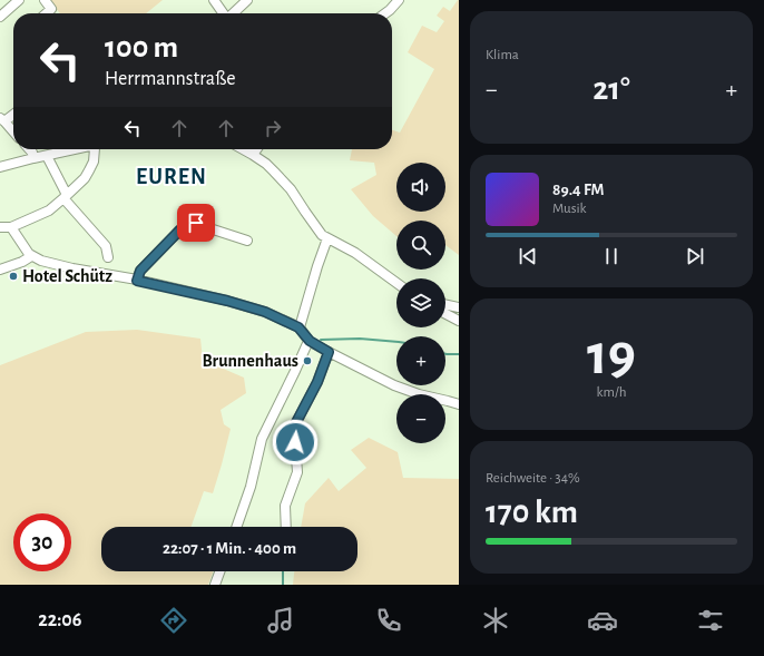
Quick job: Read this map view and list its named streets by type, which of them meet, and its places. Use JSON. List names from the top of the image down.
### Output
{
  "districts": ["EUREN"],
  "places": ["Hotel Schütz", "Brunnenhaus"],
  "page": {
    "tile": [
      "Klima",
      ["19", "km/h"],
      ["Reichweite · 34%", "170 km"]
    ],
    "turn": ["100 m", "Herrmannstraße"],
    "heat": ["−", "21°", "+"],
    "map_buttons": ["+", "−"],
    "song": ["89.4 FM", "Musik"],
    "limit": "30",
    "trip": "22:07 · 1 Min. · 400 m",
    "tabs": "22:06"
  }
}
